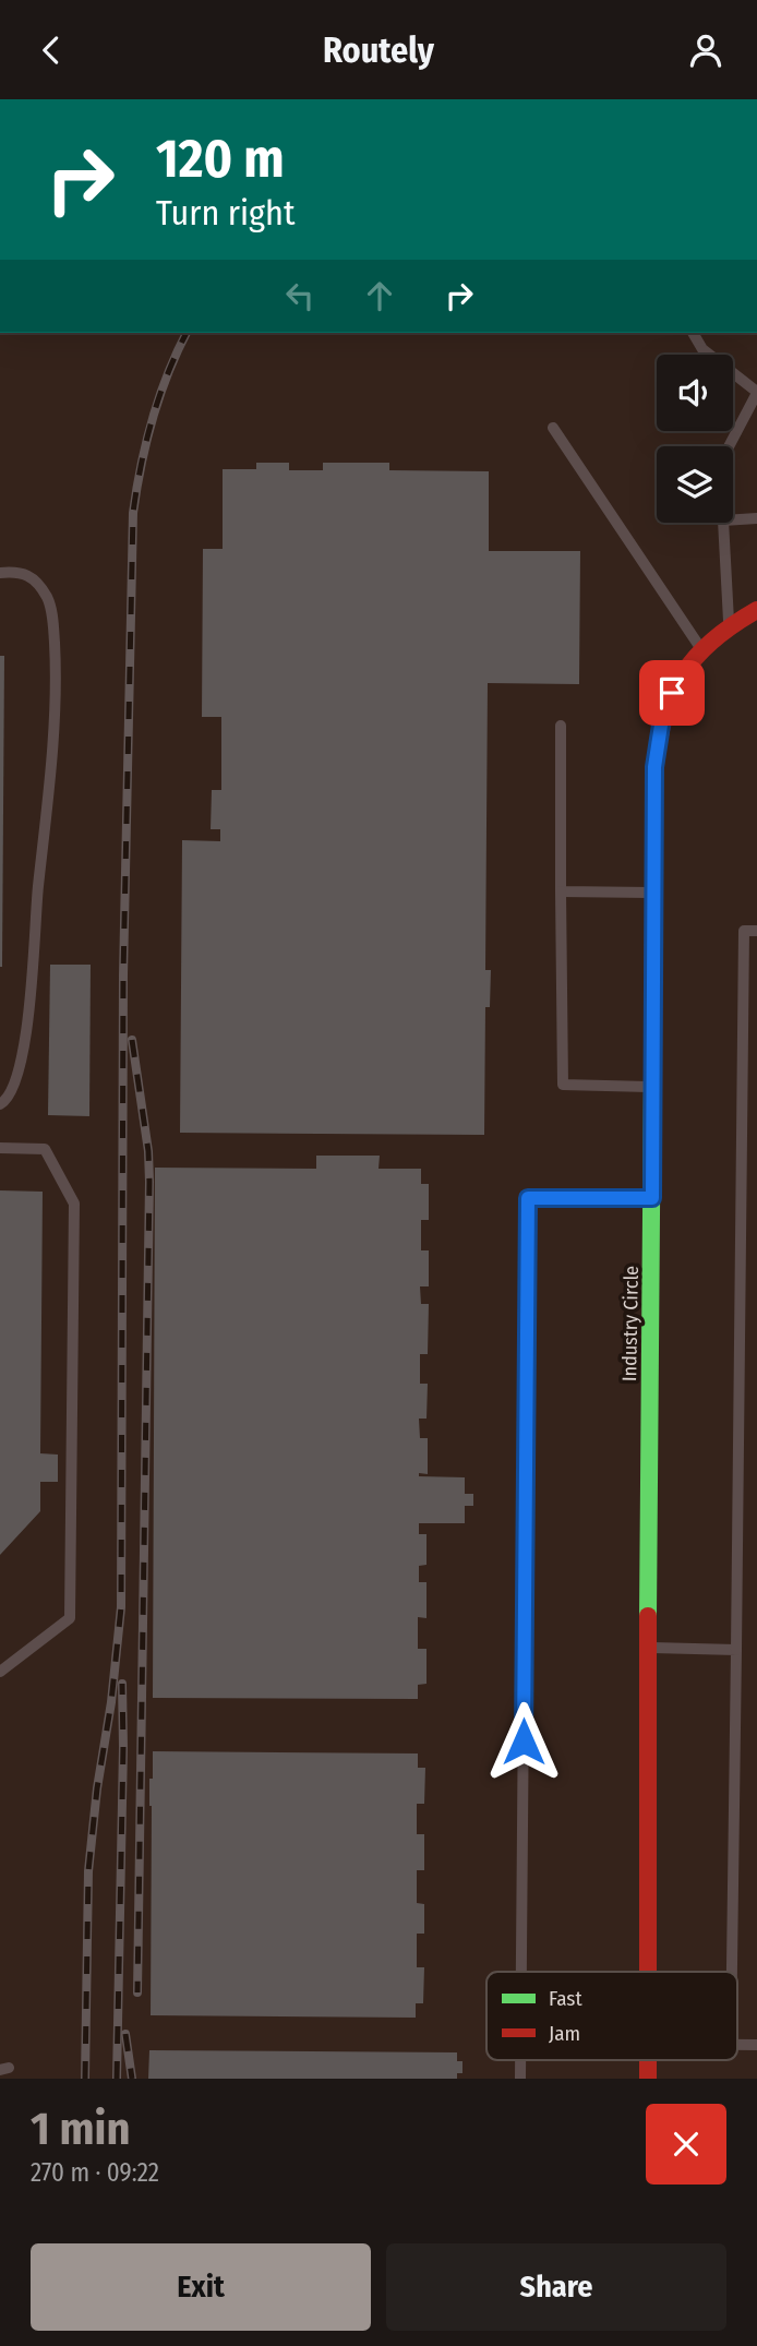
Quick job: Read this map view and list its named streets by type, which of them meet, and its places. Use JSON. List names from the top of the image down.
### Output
{
  "streets": {
    "street": ["Industry Circle"]
  },
  "legend": ["Fast", "Jam"],
  "page": {
    "header": "Routely",
    "turn": ["120 m", "Turn right"],
    "heading": ["1 min", "270 m · 09:22"],
    "buttons": ["Exit", "Share"]
  }
}
